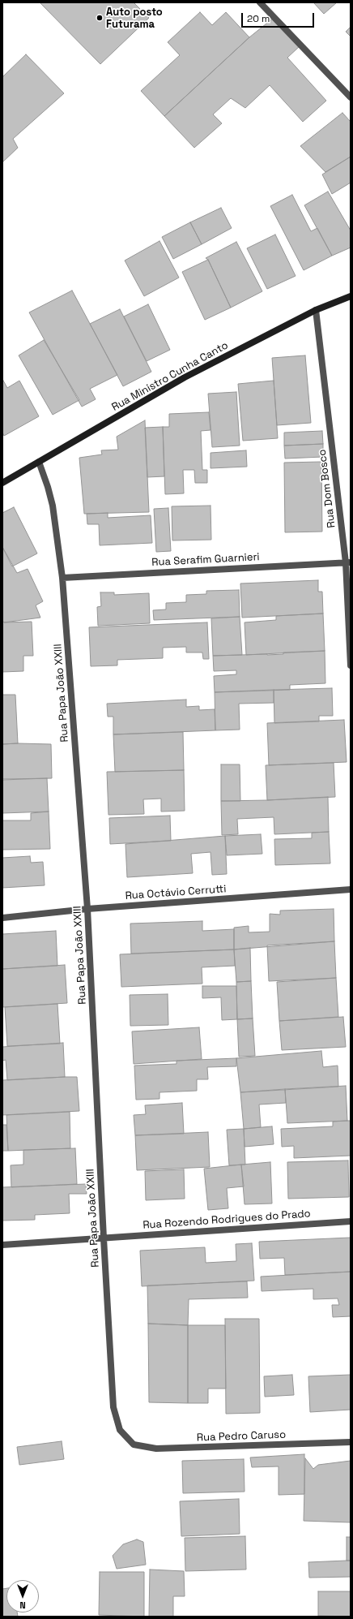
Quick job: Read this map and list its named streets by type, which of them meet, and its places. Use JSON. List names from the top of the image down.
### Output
{
  "streets": {
    "street": [
      "Rua Ministro Cunha Canto",
      "Rua Dom Bosco",
      "Rua Serafim Guarnieri",
      "Rua Papa João XXIII",
      "Rua Octávio Cerrutti",
      "Rua Rozendo Rodrigues do Prado",
      "Rua Pedro Caruso"
    ]
  },
  "crossings": [
    ["Rua Ministro Cunha Canto", "Rua Dom Bosco"],
    ["Rua Ministro Cunha Canto", "Rua Papa João XXIII"],
    ["Rua Dom Bosco", "Rua Serafim Guarnieri"],
    ["Rua Serafim Guarnieri", "Rua Papa João XXIII"],
    ["Rua Papa João XXIII", "Rua Octávio Cerrutti"],
    ["Rua Papa João XXIII", "Rua Rozendo Rodrigues do Prado"],
    ["Rua Papa João XXIII", "Rua Pedro Caruso"]
  ],
  "places": ["Auto posto Futurama"],
  "scale_bar": "20 m",
  "north": "bottom"
}
